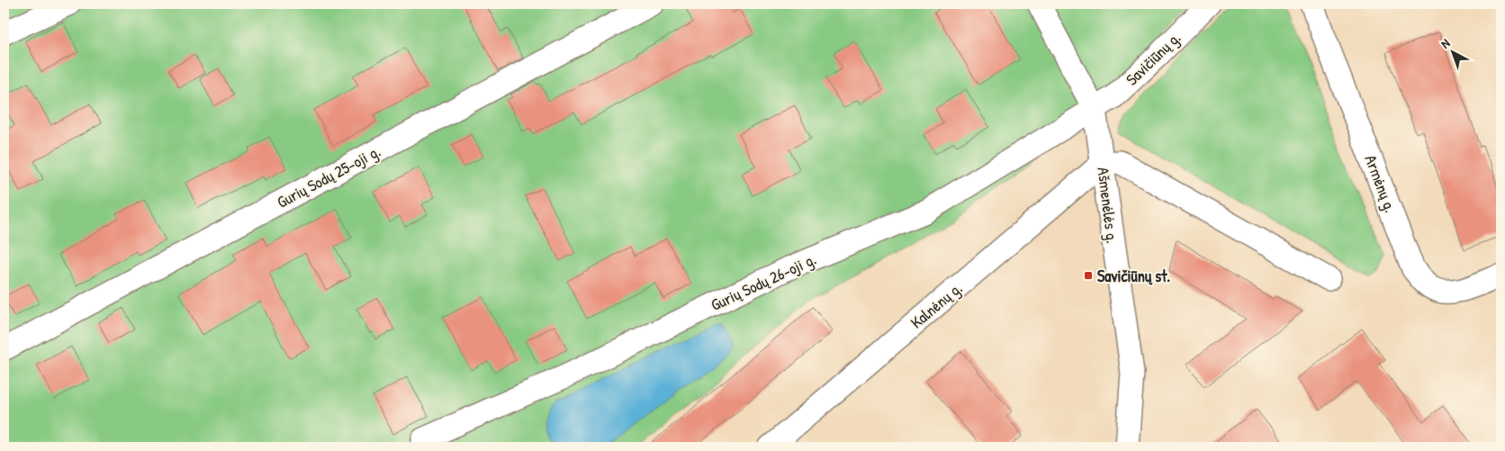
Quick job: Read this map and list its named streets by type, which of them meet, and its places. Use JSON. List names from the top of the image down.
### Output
{
  "streets": {
    "street": [
      "Savičiūnų g.",
      "Gurių Sodų 25-oji g.",
      "Armėnų g.",
      "Ašmenėlės g.",
      "Gurių Sodų 26-oji g.",
      "Kalnėnų g."
    ]
  },
  "crossings": [
    ["Savičiūnų g.", "Ašmenėlės g."],
    ["Savičiūnų g.", "Gurių Sodų 26-oji g."],
    ["Ašmenėlės g.", "Gurių Sodų 26-oji g."],
    ["Ašmenėlės g.", "Kalnėnų g."]
  ],
  "places": {
    "transit": ["Savičiūnų st."]
  },
  "north": "top left"
}
